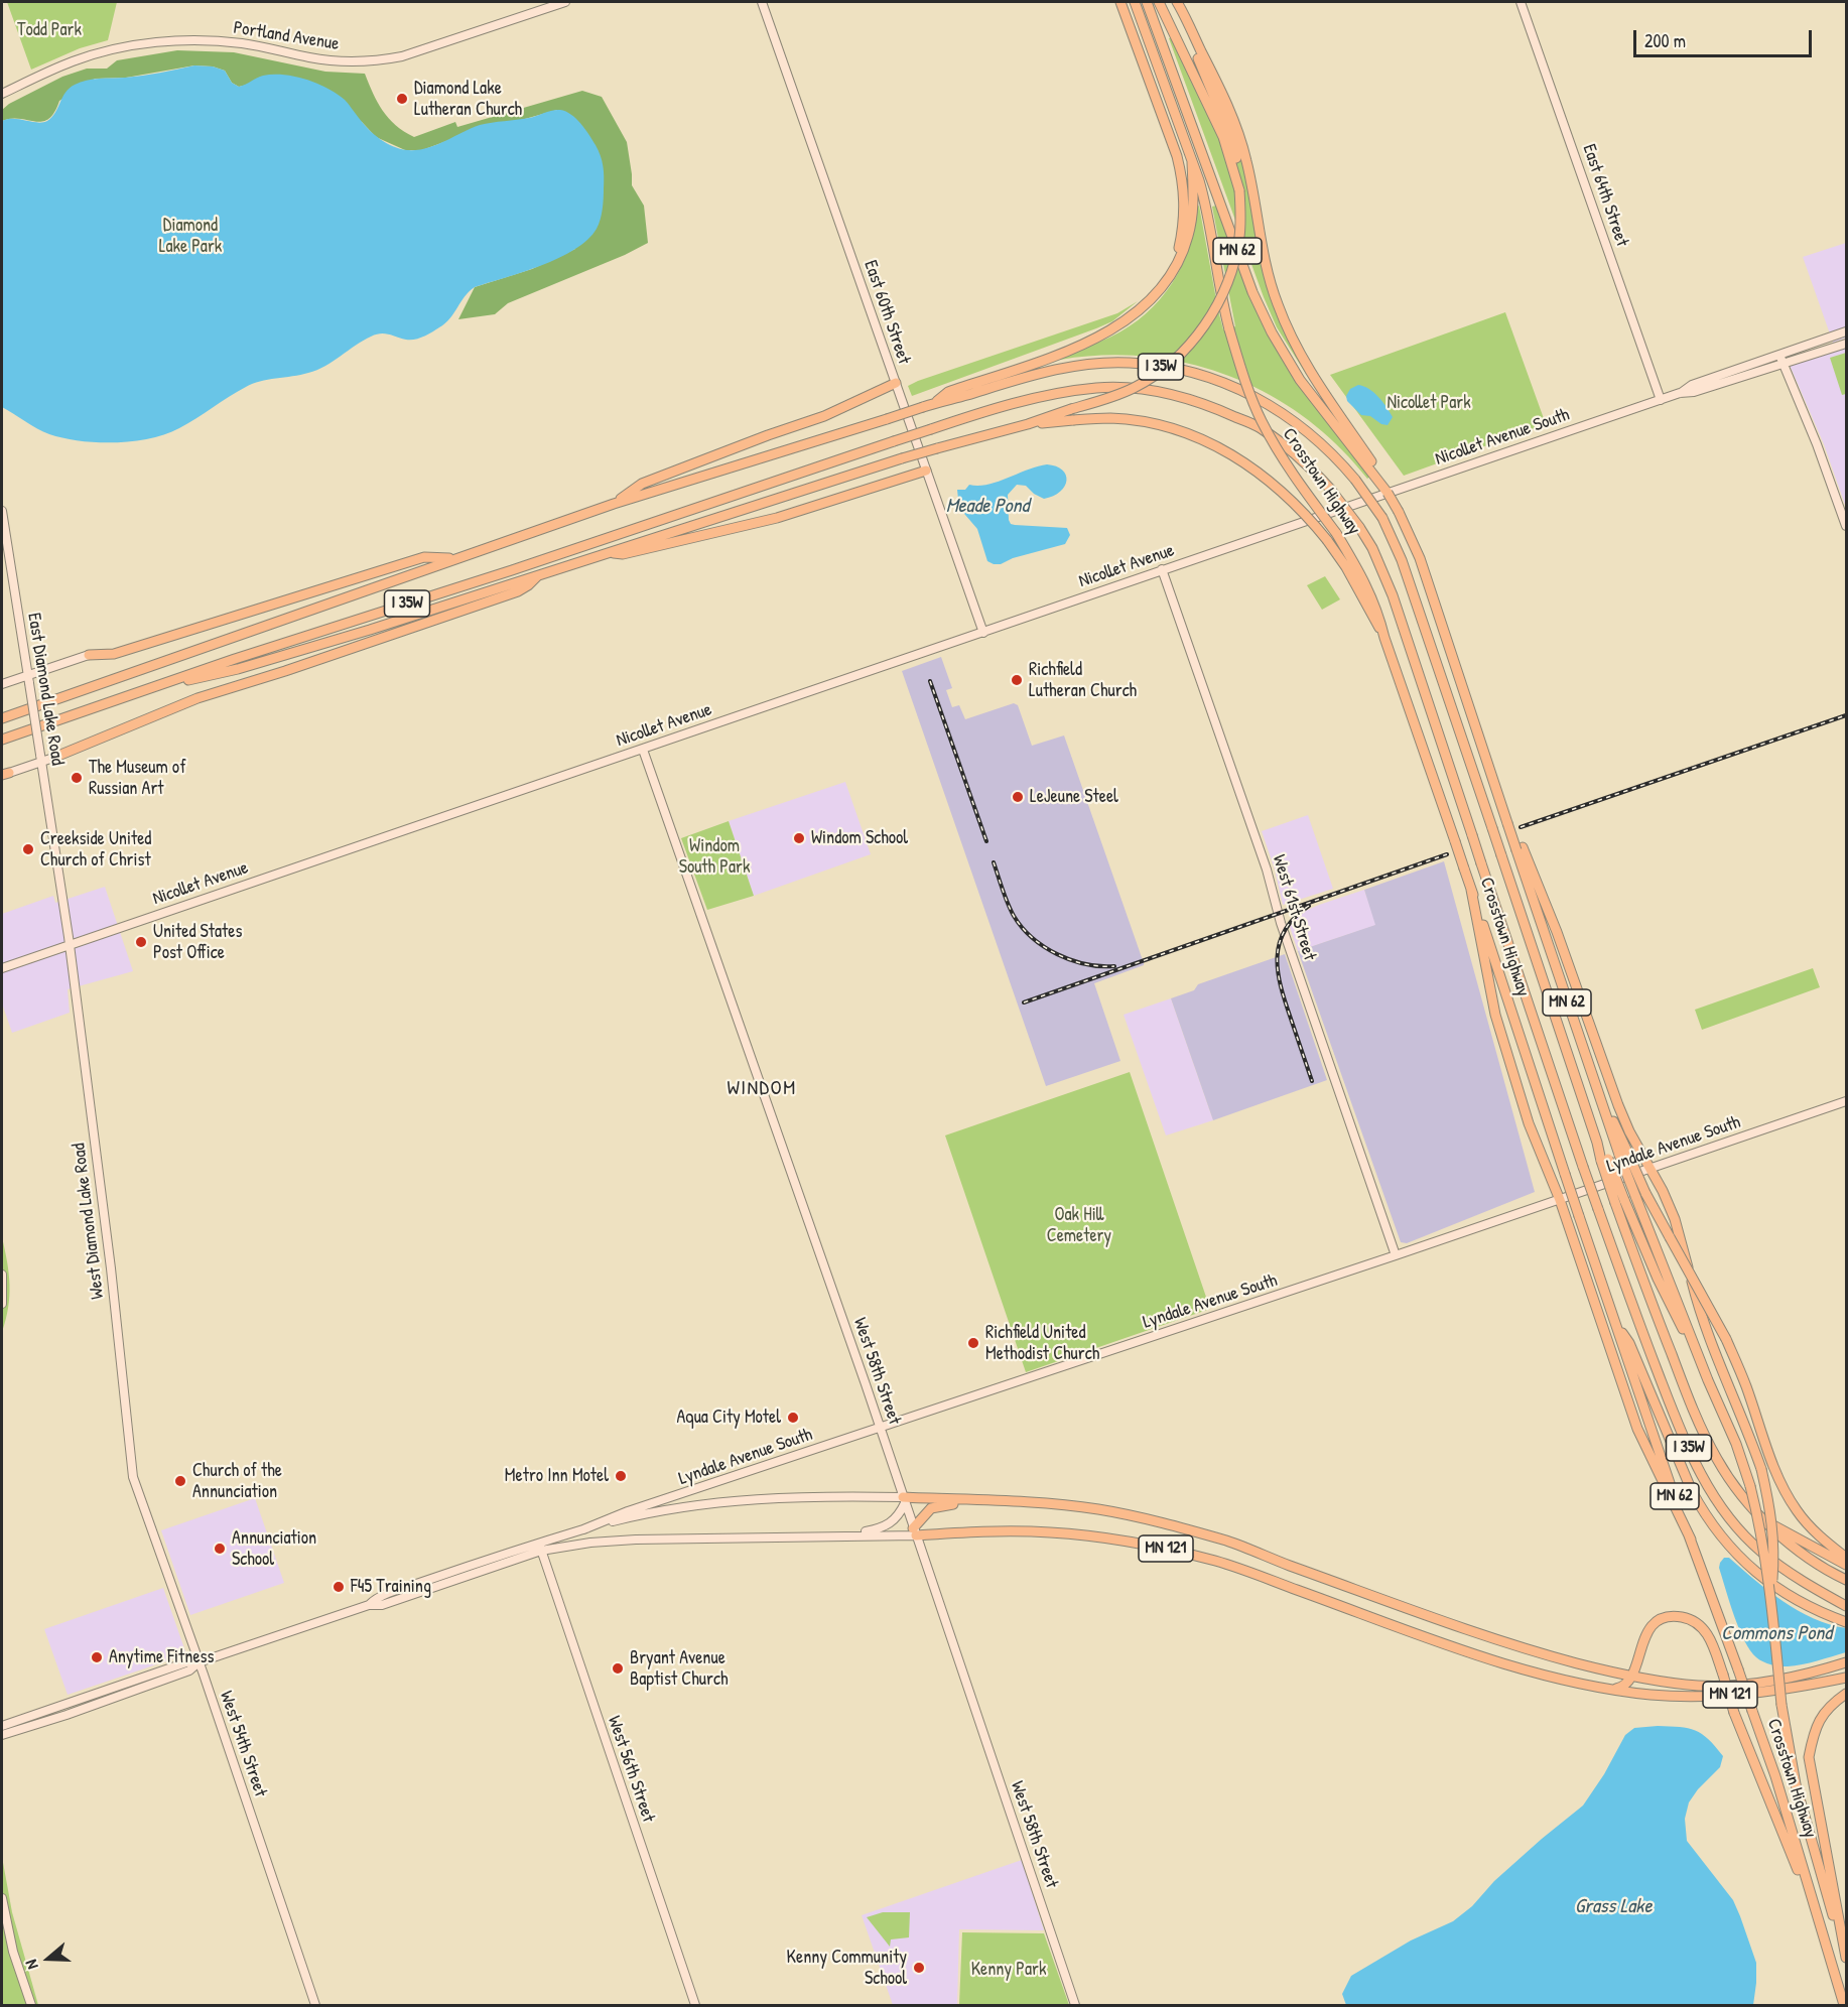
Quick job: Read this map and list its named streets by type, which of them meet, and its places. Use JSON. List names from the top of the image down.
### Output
{
  "streets": {
    "highway": [
      "MN 62",
      "I 35W",
      "Crosstown Highway",
      "MN 121"
    ],
    "street": [
      "Portland Avenue",
      "East 64th Street",
      "East 60th Street",
      "Nicollet Avenue South",
      "Nicollet Avenue",
      "East Diamond Lake Road",
      "West 61st Street",
      "Lyndale Avenue South",
      "West Diamond Lake Road",
      "West 58th Street",
      "West 54th Street",
      "West 56th Street"
    ]
  },
  "crossings": [
    ["East 64th Street", "Nicollet Avenue South"],
    ["MN 62", "Crosstown Highway"],
    ["East 60th Street", "Nicollet Avenue"],
    ["Nicollet Avenue South", "Nicollet Avenue"],
    ["Nicollet Avenue", "East Diamond Lake Road"],
    ["Nicollet Avenue", "West 61st Street"],
    ["Nicollet Avenue", "West Diamond Lake Road"],
    ["Nicollet Avenue", "West 58th Street"],
    ["East Diamond Lake Road", "West Diamond Lake Road"],
    ["West 61st Street", "Lyndale Avenue South"],
    ["Lyndale Avenue South", "West 58th Street"],
    ["West Diamond Lake Road", "West 54th Street"],
    ["West 58th Street", "MN 121"]
  ],
  "districts": ["WINDOM"],
  "water": ["Meade Pond", "Commons Pond", "Grass Lake"],
  "parks": [
    "Todd Park",
    "Diamond Lake Park",
    "Nicollet Park",
    "Windom South Park",
    "Oak Hill Cemetery",
    "Kenny Park"
  ],
  "places": [
    "Diamond Lake Lutheran Church",
    "Richfield Lutheran Church",
    "The Museum of Russian Art",
    "LeJeune Steel",
    "Windom School",
    "Creekside United Church of Christ",
    "United States Post Office",
    "Richfield United Methodist Church",
    "Aqua City Motel",
    "Metro Inn Motel",
    "Church of the Annunciation",
    "Annunciation School",
    "F45 Training",
    "Anytime Fitness",
    "Bryant Avenue Baptist Church",
    "Kenny Community School"
  ],
  "scale_bar": "200 m",
  "north": "left"
}
